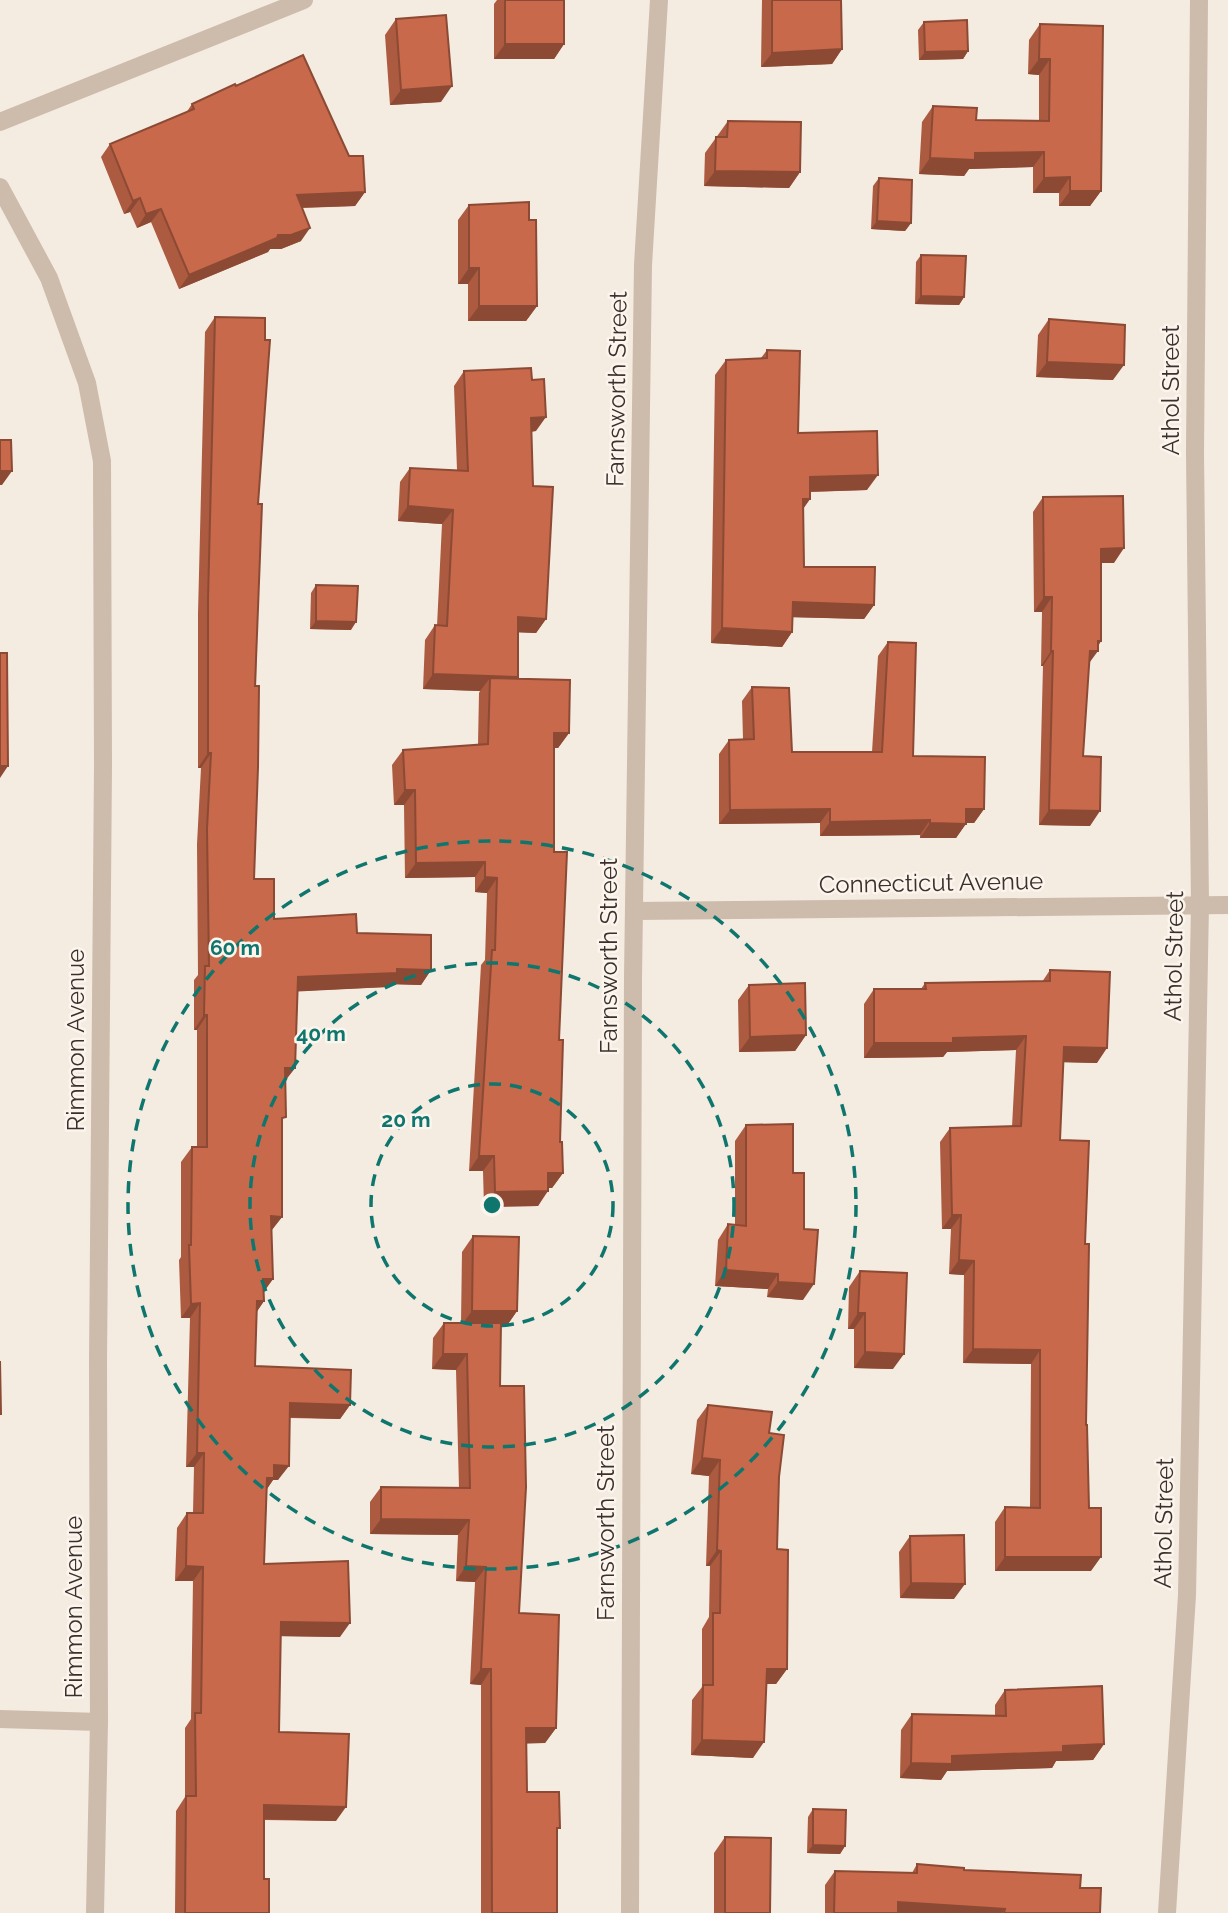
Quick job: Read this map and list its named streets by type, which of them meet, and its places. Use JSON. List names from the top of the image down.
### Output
{
  "streets": {
    "street": [
      "Farnsworth Street",
      "Athol Street",
      "Connecticut Avenue",
      "Rimmon Avenue"
    ]
  },
  "crossings": [
    ["Farnsworth Street", "Connecticut Avenue"],
    ["Athol Street", "Connecticut Avenue"]
  ],
  "rings": ["60 m", "40 m", "20 m"]
}
